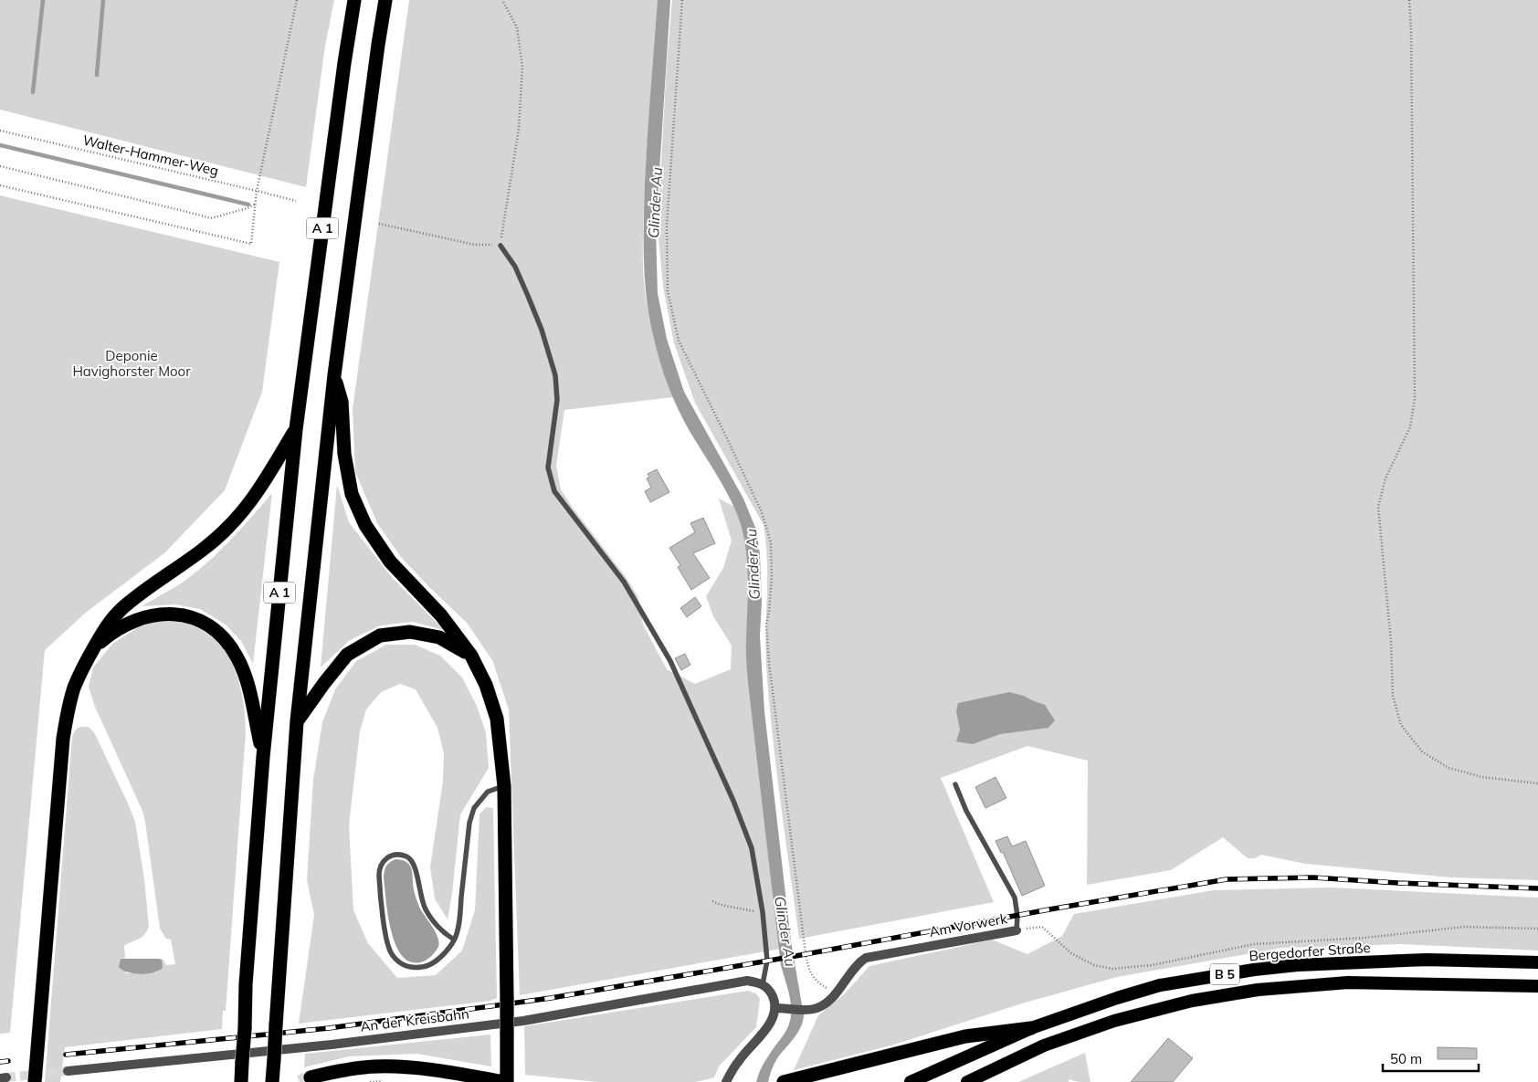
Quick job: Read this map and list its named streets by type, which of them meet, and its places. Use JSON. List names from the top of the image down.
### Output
{
  "streets": {
    "highway": ["A 1", "Bergedorfer Straße", "B 5"],
    "street": ["Am Vorwerk", "An der Kreisbahn"],
    "path": ["Walter-Hammer-Weg"]
  },
  "water": ["Glinder Au"],
  "parks": ["Deponie Havighorster Moor"],
  "scale_bar": "50 m"
}
